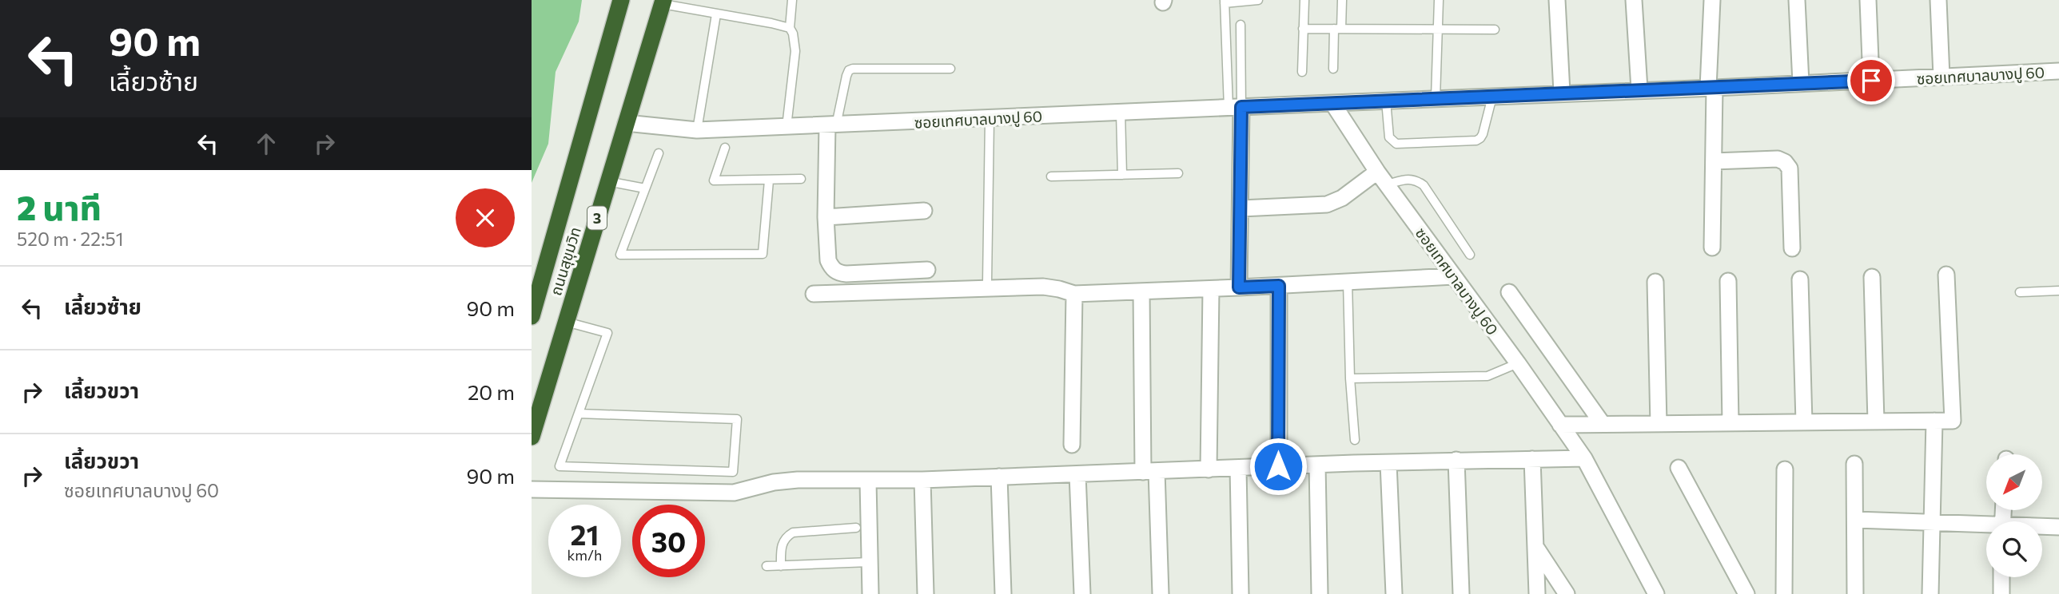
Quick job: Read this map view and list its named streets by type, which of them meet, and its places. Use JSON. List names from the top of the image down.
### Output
{
  "streets": {
    "highway": ["3", "ถนนสุขุมวิท"],
    "street": ["ซอยเทศบาลบางปู 60"]
  },
  "crossings": [
    ["ซอยเทศบาลบางปู 60", "ถนนสุขุมวิท"]
  ],
  "north": "bottom left",
  "page": {
    "turn": ["90 m", "เลี้ยวซ้าย"],
    "heading": ["2 นาที", "520 m · 22:51"],
    "list": [
      {
        "name": "เลี้ยวซ้าย",
        "value": "90 m"
      },
      {
        "name": "เลี้ยวขวา",
        "value": "20 m"
      },
      {
        "name": "เลี้ยวขวา",
        "note": "ซอยเทศบาลบางปู 60",
        "value": "90 m"
      }
    ],
    "speed": "21 km/h",
    "limit": "30"
  }
}
